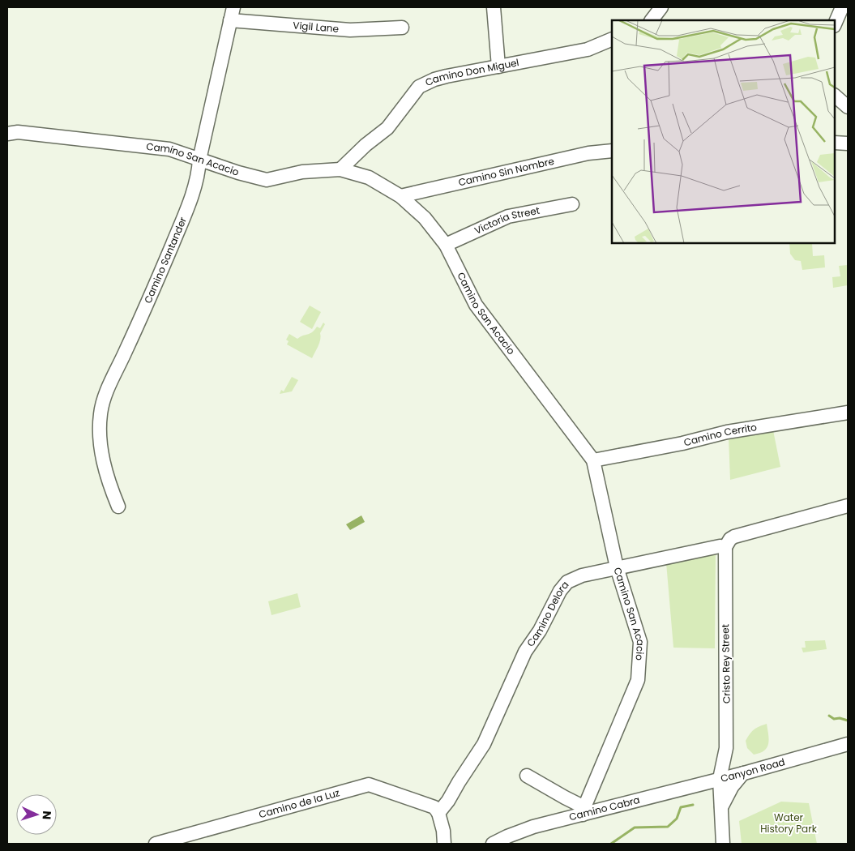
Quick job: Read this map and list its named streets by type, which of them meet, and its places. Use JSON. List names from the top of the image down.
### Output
{
  "streets": {
    "street": [
      "Vigil Lane",
      "Camino Don Miguel",
      "Camino San Acacio",
      "Camino Sin Nombre",
      "Victoria Street",
      "Camino Santander",
      "Camino Cerrito",
      "Camino Delora",
      "Cristo Rey Street",
      "Canyon Road",
      "Camino de la Luz",
      "Camino Cabra"
    ]
  },
  "crossings": [
    ["Vigil Lane", "Camino Santander"],
    ["Camino Don Miguel", "Camino San Acacio"],
    ["Camino San Acacio", "Camino Sin Nombre"],
    ["Camino San Acacio", "Victoria Street"],
    ["Camino San Acacio", "Camino Santander"],
    ["Camino San Acacio", "Camino Cerrito"],
    ["Camino San Acacio", "Camino Delora"],
    ["Camino San Acacio", "Camino Cabra"],
    ["Camino Delora", "Cristo Rey Street"],
    ["Camino Delora", "Camino de la Luz"],
    ["Cristo Rey Street", "Canyon Road"],
    ["Cristo Rey Street", "Camino Cabra"],
    ["Canyon Road", "Camino Cabra"]
  ],
  "parks": ["Water History Park"],
  "north": "right"
}
